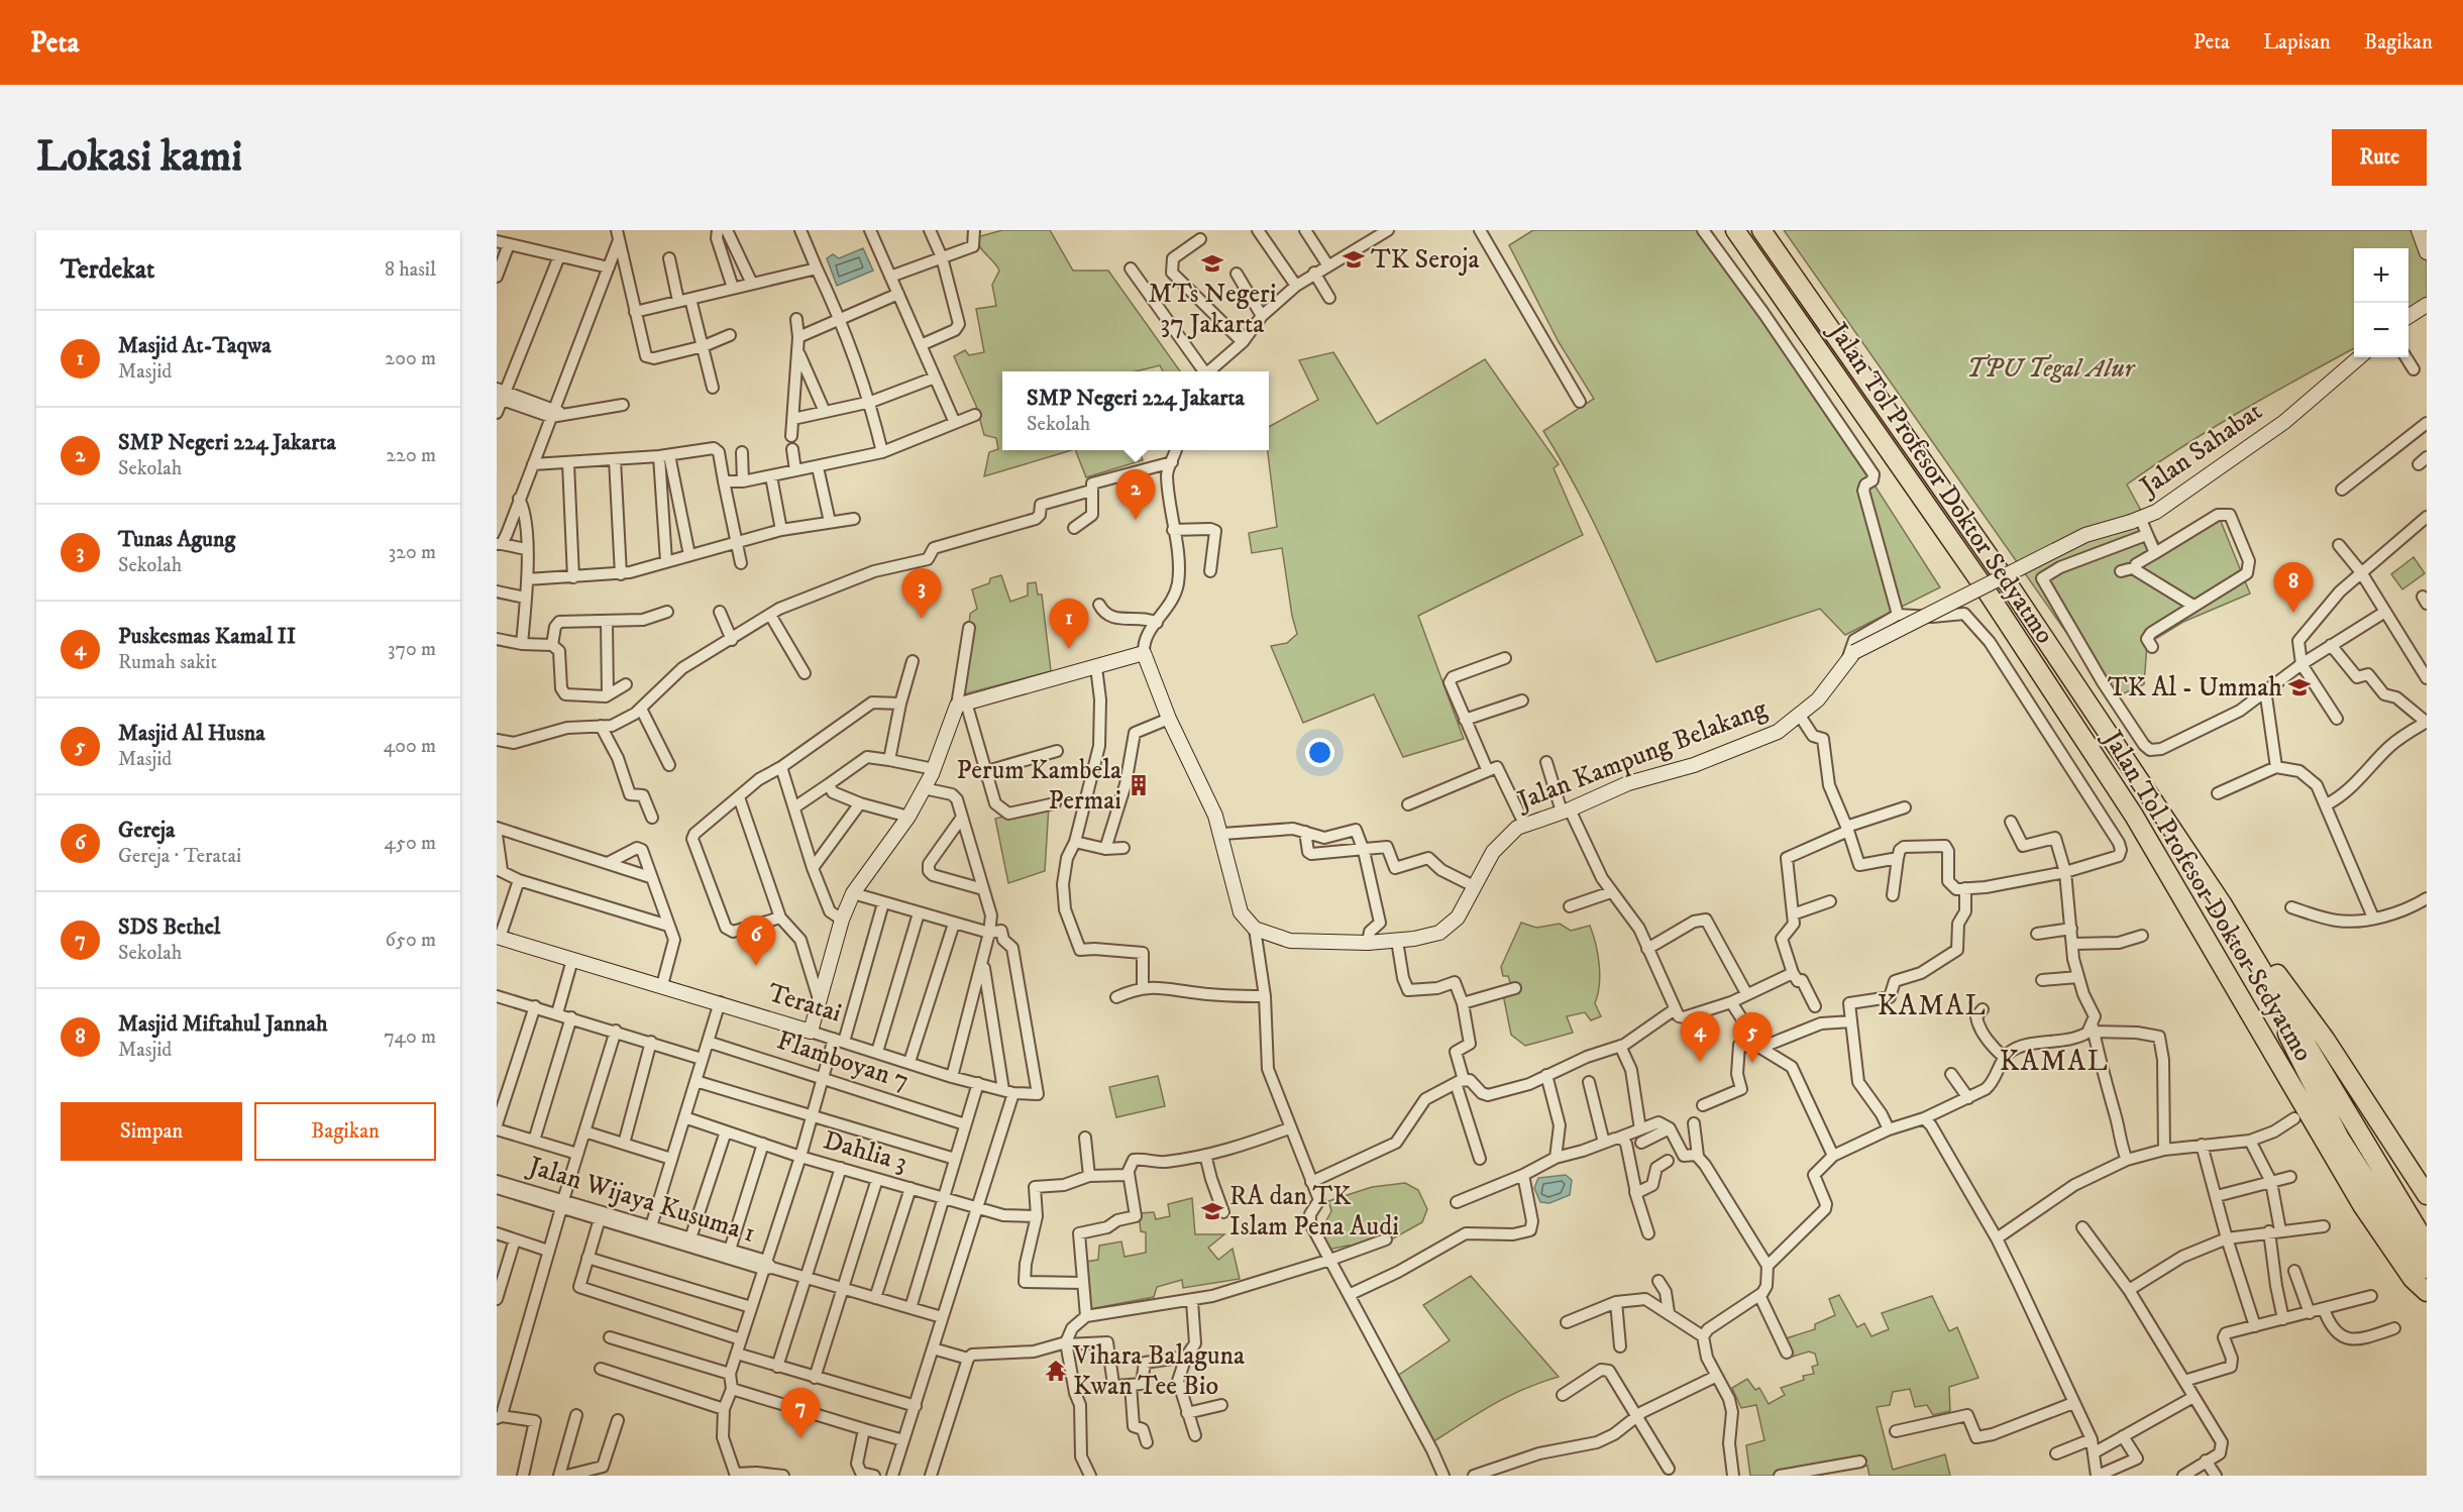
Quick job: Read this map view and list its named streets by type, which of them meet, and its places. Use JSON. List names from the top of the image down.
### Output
{
  "streets": {
    "highway": ["Jalan Tol Profesor Doktor Sedyatmo"],
    "street": [
      "Jalan Sahabat",
      "Jalan Kampung Belakang",
      "Teratai",
      "Flamboyan 7",
      "Dahlia 3",
      "Jalan Wijaya Kusuma 1"
    ]
  },
  "crossings": [
    ["Jalan Sahabat", "Jalan Kampung Belakang"]
  ],
  "districts": ["KAMAL", "KAMAL"],
  "parks": ["TPU Tegal Alur"],
  "places": {
    "school or university": [
      "TK Seroja",
      "MTs Negeri 37 Jakarta",
      "TK Al - Ummah",
      "RA dan TK Islam Pena Audi"
    ],
    "building": ["Perum Kambela Permai"],
    "temple": ["Vihara Balaguna Kwan Tee Bio"]
  },
  "page": {
    "header": "Peta",
    "nav": ["Peta", "Lapisan", "Bagikan"],
    "buttons": [
      "Rute",
      ["Simpan", "Bagikan"]
    ],
    "title": "Lokasi kami",
    "heading": ["Terdekat", "8 hasil"],
    "map_buttons": ["+", "−"],
    "list": [
      {
        "mark": "1",
        "name": "Masjid At-Taqwa",
        "note": "Masjid",
        "value": "200 m"
      },
      {
        "mark": "2",
        "name": "SMP Negeri 224 Jakarta",
        "note": "Sekolah",
        "value": "220 m"
      },
      {
        "mark": "3",
        "name": "Tunas Agung",
        "note": "Sekolah",
        "value": "320 m"
      },
      {
        "mark": "4",
        "name": "Puskesmas Kamal II",
        "note": "Rumah sakit",
        "value": "370 m"
      },
      {
        "mark": "5",
        "name": "Masjid Al Husna",
        "note": "Masjid",
        "value": "400 m"
      },
      {
        "mark": "6",
        "name": "Gereja",
        "note": "Gereja · Teratai",
        "value": "450 m"
      },
      {
        "mark": "7",
        "name": "SDS Bethel",
        "note": "Sekolah",
        "value": "650 m"
      },
      {
        "mark": "8",
        "name": "Masjid Miftahul Jannah",
        "note": "Masjid",
        "value": "740 m"
      }
    ],
    "popup": ["SMP Negeri 224 Jakarta", "Sekolah"],
    "pins": [
      "2",
      "8",
      "3",
      "1",
      "6",
      "4",
      "5",
      "7"
    ]
  }
}
